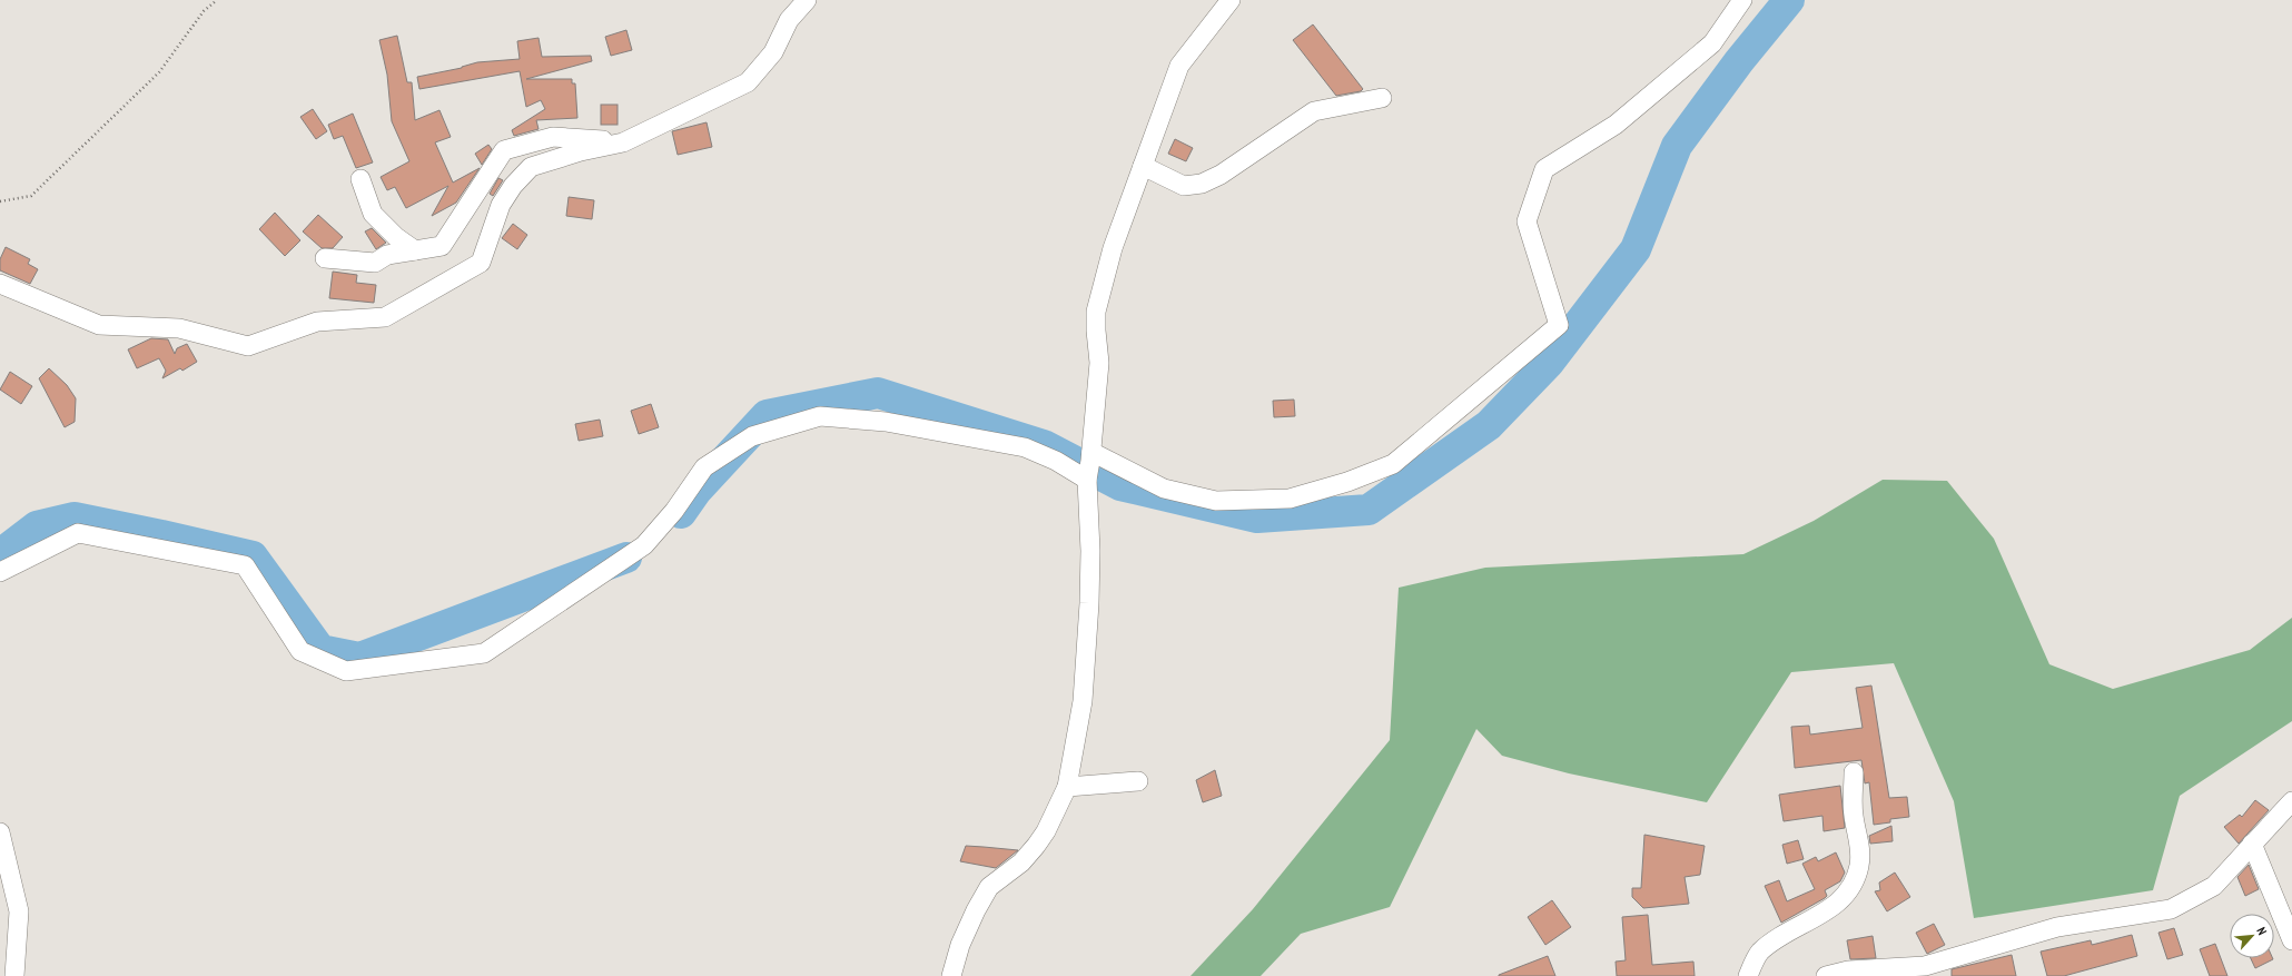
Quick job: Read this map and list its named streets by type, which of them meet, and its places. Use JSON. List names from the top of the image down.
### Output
{
  "north": "top right"
}
